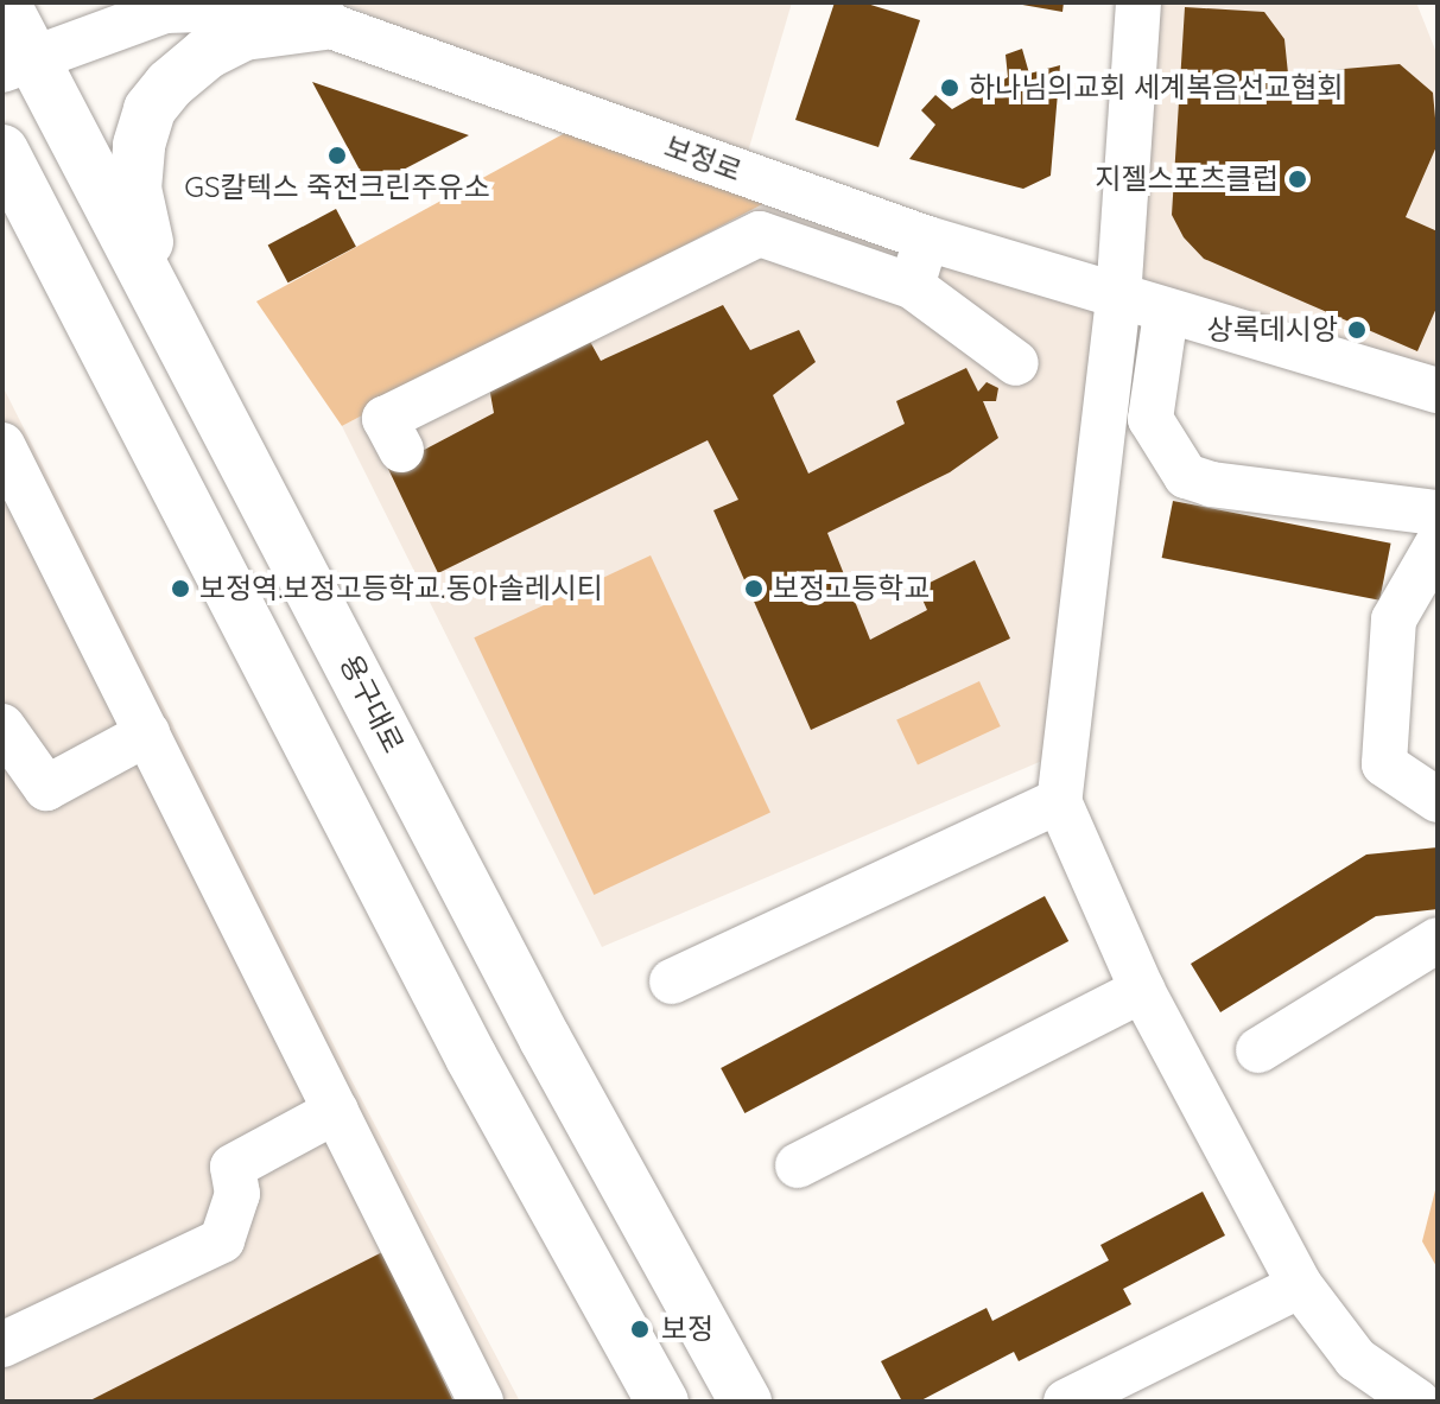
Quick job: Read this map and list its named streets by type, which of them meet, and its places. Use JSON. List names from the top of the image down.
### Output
{
  "streets": {
    "main road": ["용구대로"],
    "street": ["보정로"]
  },
  "crossings": [
    ["보정로", "용구대로"]
  ],
  "places": [
    "하나님의교회 세계복음선교협회",
    "GS칼텍스 죽전크린주유소",
    "지젤스포츠클럽",
    "상록데시앙",
    "보정역.보정고등학교.동아솔레시티",
    "보정고등학교",
    "보정"
  ]
}
